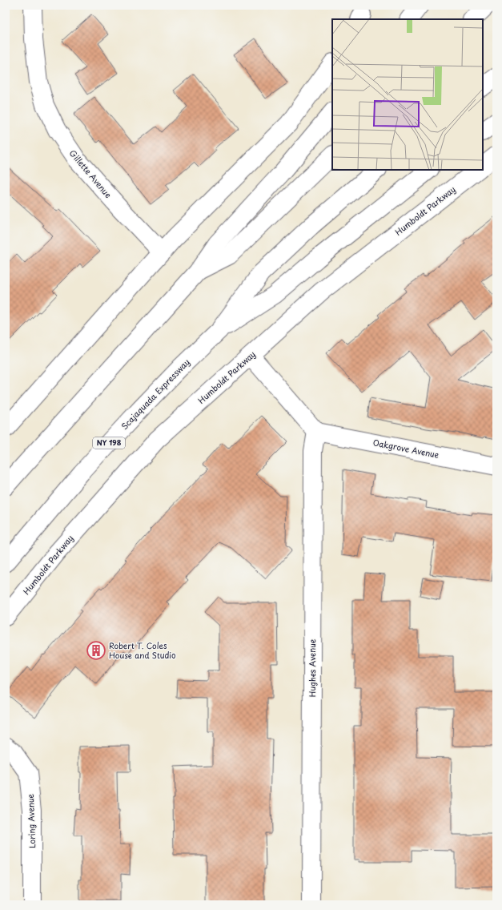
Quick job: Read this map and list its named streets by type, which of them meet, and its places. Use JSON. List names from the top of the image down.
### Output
{
  "streets": {
    "main road": [
      "Gillette Avenue",
      "Humboldt Parkway",
      "Scajaquada Expressway",
      "NY 198",
      "Oakgrove Avenue",
      "Hughes Avenue",
      "Loring Avenue"
    ]
  },
  "crossings": [
    ["Oakgrove Avenue", "Hughes Avenue"]
  ],
  "places": {
    "building": ["Robert T. Coles House and Studio"]
  }
}
